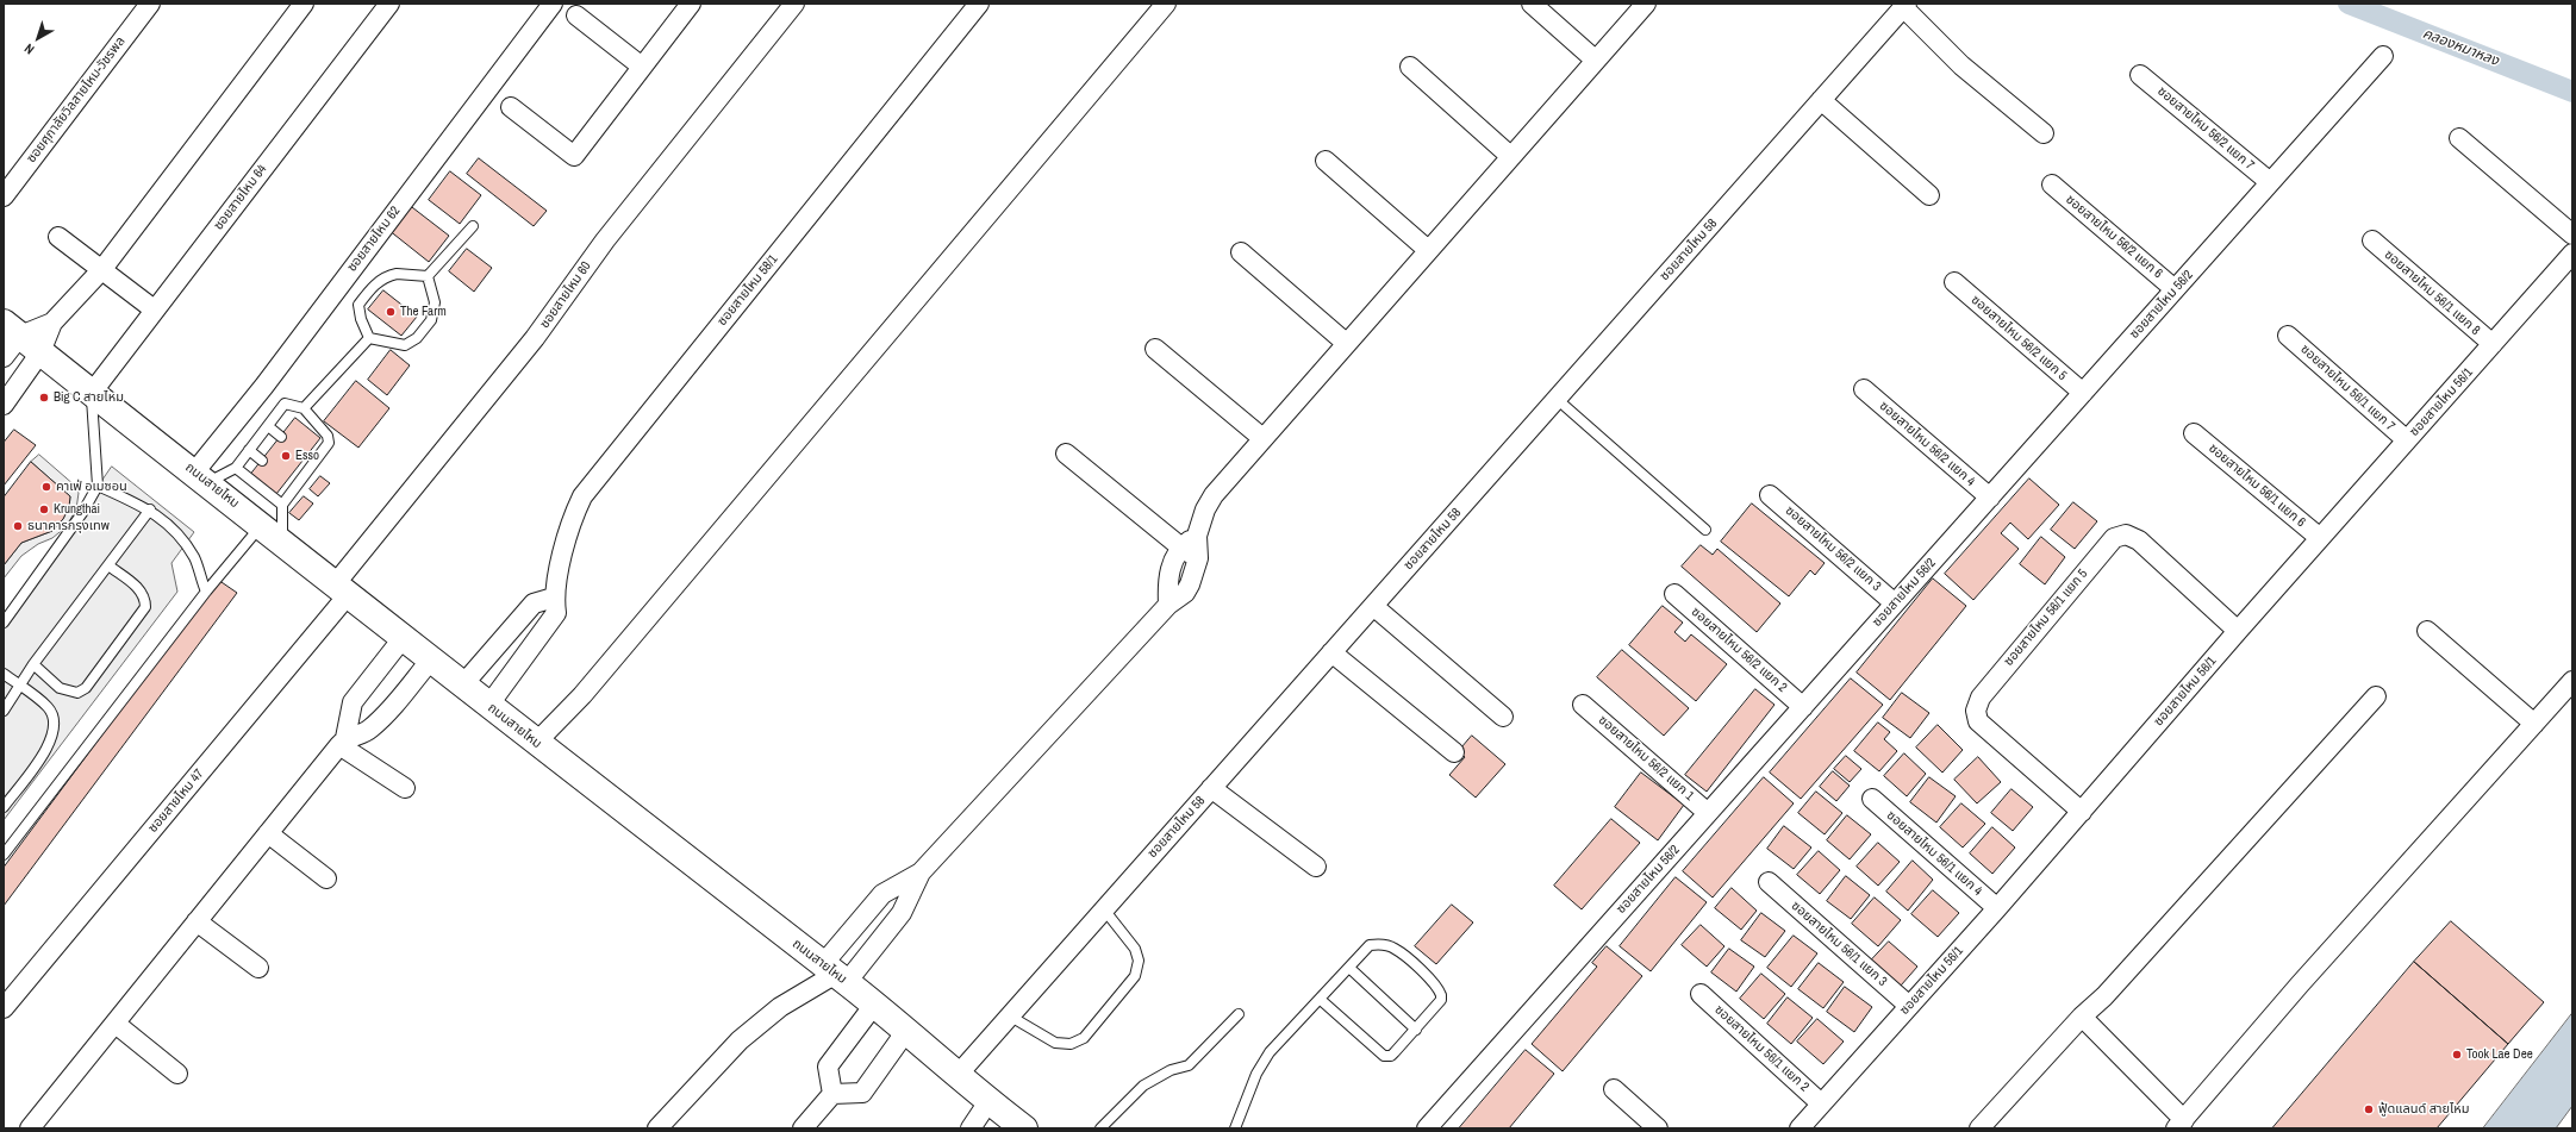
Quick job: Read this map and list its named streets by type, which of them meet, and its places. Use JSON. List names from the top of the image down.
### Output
{
  "streets": {
    "main road": ["ถนนสายไหม"],
    "street": [
      "ซอยศุภาลัยวิลสายไหม-วัชรพล",
      "ซอยสายไหม 56/2 แยก 7",
      "ซอยสายไหม 64",
      "ซอยสายไหม 56/2 แยก 6",
      "ซอยสายไหม 62",
      "ซอยสายไหม 58",
      "ซอยสายไหม 58/1",
      "ซอยสายไหม 56/1 แยก 8",
      "ซอยสายไหม 60",
      "ซอยสายไหม 56/2",
      "ซอยสายไหม 56/2 แยก 5",
      "ซอยสายไหม 56/1 แยก 7",
      "ซอยสายไหม 56/1",
      "ซอยสายไหม 56/2 แยก 4",
      "ซอยสายไหม 56/1 แยก 6",
      "ซอยสายไหม 56/2 แยก 3",
      "ซอยสายไหม 56/1 แยก 5",
      "ซอยสายไหม 56/2 แยก 2",
      "ซอยสายไหม 56/2 แยก 1",
      "ซอยสายไหม 47",
      "ซอยสายไหม 56/1 แยก 4",
      "ซอยสายไหม 56/1 แยก 3",
      "ซอยสายไหม 56/1 แยก 2"
    ]
  },
  "crossings": [
    ["ซอยสายไหม 56/2 แยก 7", "ซอยสายไหม 56/2"],
    ["ซอยสายไหม 64", "ถนนสายไหม"],
    ["ซอยสายไหม 56/2 แยก 6", "ซอยสายไหม 56/2"],
    ["ซอยสายไหม 62", "ถนนสายไหม"],
    ["ซอยสายไหม 58", "ถนนสายไหม"],
    ["ซอยสายไหม 58/1", "ถนนสายไหม"],
    ["ซอยสายไหม 56/1 แยก 8", "ซอยสายไหม 56/1"],
    ["ซอยสายไหม 60", "ถนนสายไหม"],
    ["ซอยสายไหม 60", "ซอยสายไหม 47"],
    ["ซอยสายไหม 56/2", "ซอยสายไหม 56/2 แยก 5"],
    ["ซอยสายไหม 56/2", "ซอยสายไหม 56/2 แยก 4"],
    ["ซอยสายไหม 56/2", "ซอยสายไหม 56/2 แยก 3"],
    ["ซอยสายไหม 56/2", "ซอยสายไหม 56/2 แยก 2"],
    ["ซอยสายไหม 56/2", "ซอยสายไหม 56/2 แยก 1"],
    ["ซอยสายไหม 56/1 แยก 7", "ซอยสายไหม 56/1"],
    ["ซอยสายไหม 56/1", "ซอยสายไหม 56/1 แยก 6"],
    ["ซอยสายไหม 56/1", "ซอยสายไหม 56/1 แยก 5"],
    ["ซอยสายไหม 56/1", "ซอยสายไหม 56/1 แยก 4"],
    ["ซอยสายไหม 56/1", "ซอยสายไหม 56/1 แยก 3"],
    ["ซอยสายไหม 56/1", "ซอยสายไหม 56/1 แยก 2"],
    ["ถนนสายไหม", "ซอยสายไหม 47"]
  ],
  "water": ["คลองหมาหลง"],
  "places": [
    "The Farm",
    "Big C สายไหม",
    "Esso",
    "คาเฟ่ อเมซอน",
    "Krungthai",
    "ธนาคารกรุงเทพ",
    "Took Lae Dee",
    "ฟู้ดแลนด์ สายไหม"
  ],
  "north": "bottom left"
}
